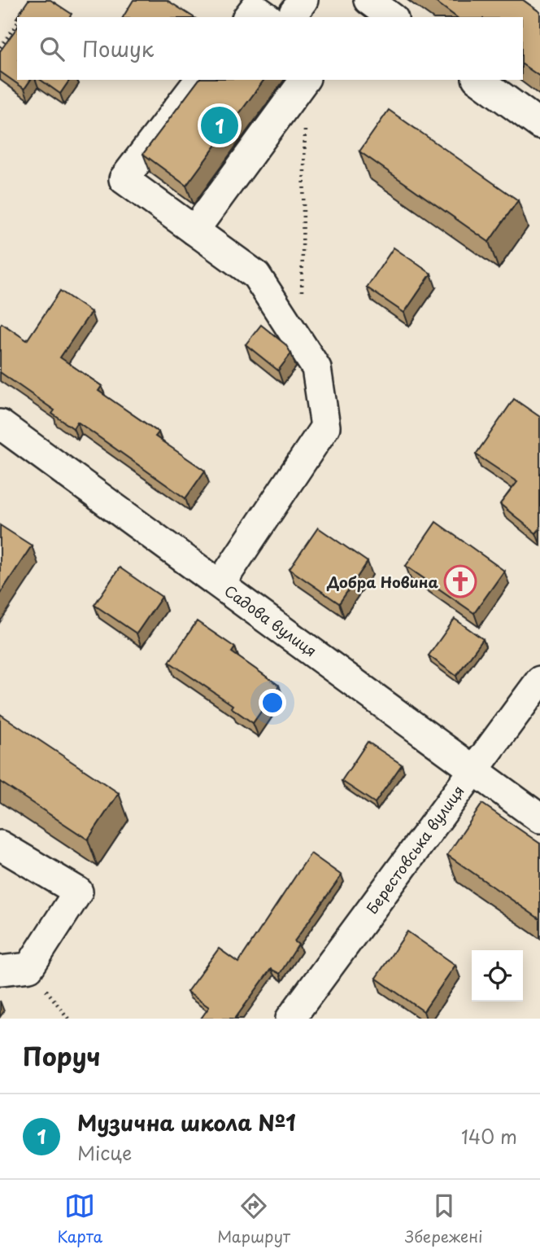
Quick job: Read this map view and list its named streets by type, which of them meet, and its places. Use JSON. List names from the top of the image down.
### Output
{
  "streets": {
    "street": ["Садова вулиця", "Берестовська вулиця"]
  },
  "crossings": [
    ["Садова вулиця", "Берестовська вулиця"]
  ],
  "places": {
    "church": ["Добра Новина"]
  },
  "page": {
    "search": "Пошук",
    "pins": "1",
    "heading": "Поруч",
    "list": [
      {
        "mark": "1",
        "name": "Музична школа №1",
        "note": "Місце",
        "value": "140 m"
      }
    ],
    "nav": ["Карта", "Маршрут", "Збережені"]
  }
}
